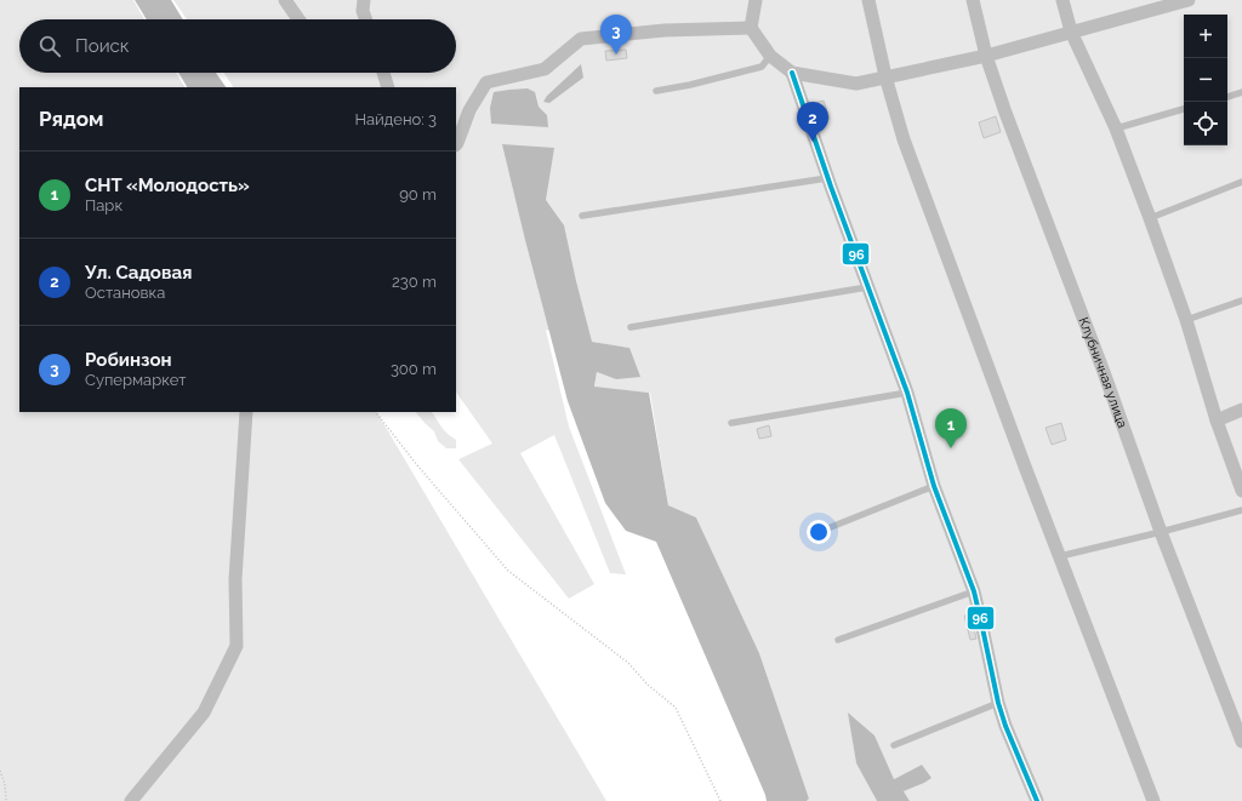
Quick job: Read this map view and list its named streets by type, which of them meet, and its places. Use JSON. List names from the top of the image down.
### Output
{
  "streets": {
    "street": ["Клубничная улица"]
  },
  "lines": ["transit line 96"],
  "page": {
    "map_buttons": ["+", "−"],
    "pins": ["3", "2", "1"],
    "search": "Поиск",
    "heading": ["Рядом", "Найдено: 3"],
    "list": [
      {
        "mark": "1",
        "name": "СНТ «Молодость»",
        "note": "Парк",
        "value": "90 m"
      },
      {
        "mark": "2",
        "name": "Ул. Садовая",
        "note": "Остановка",
        "value": "230 m"
      },
      {
        "mark": "3",
        "name": "Робинзон",
        "note": "Супермаркет",
        "value": "300 m"
      }
    ]
  }
}
